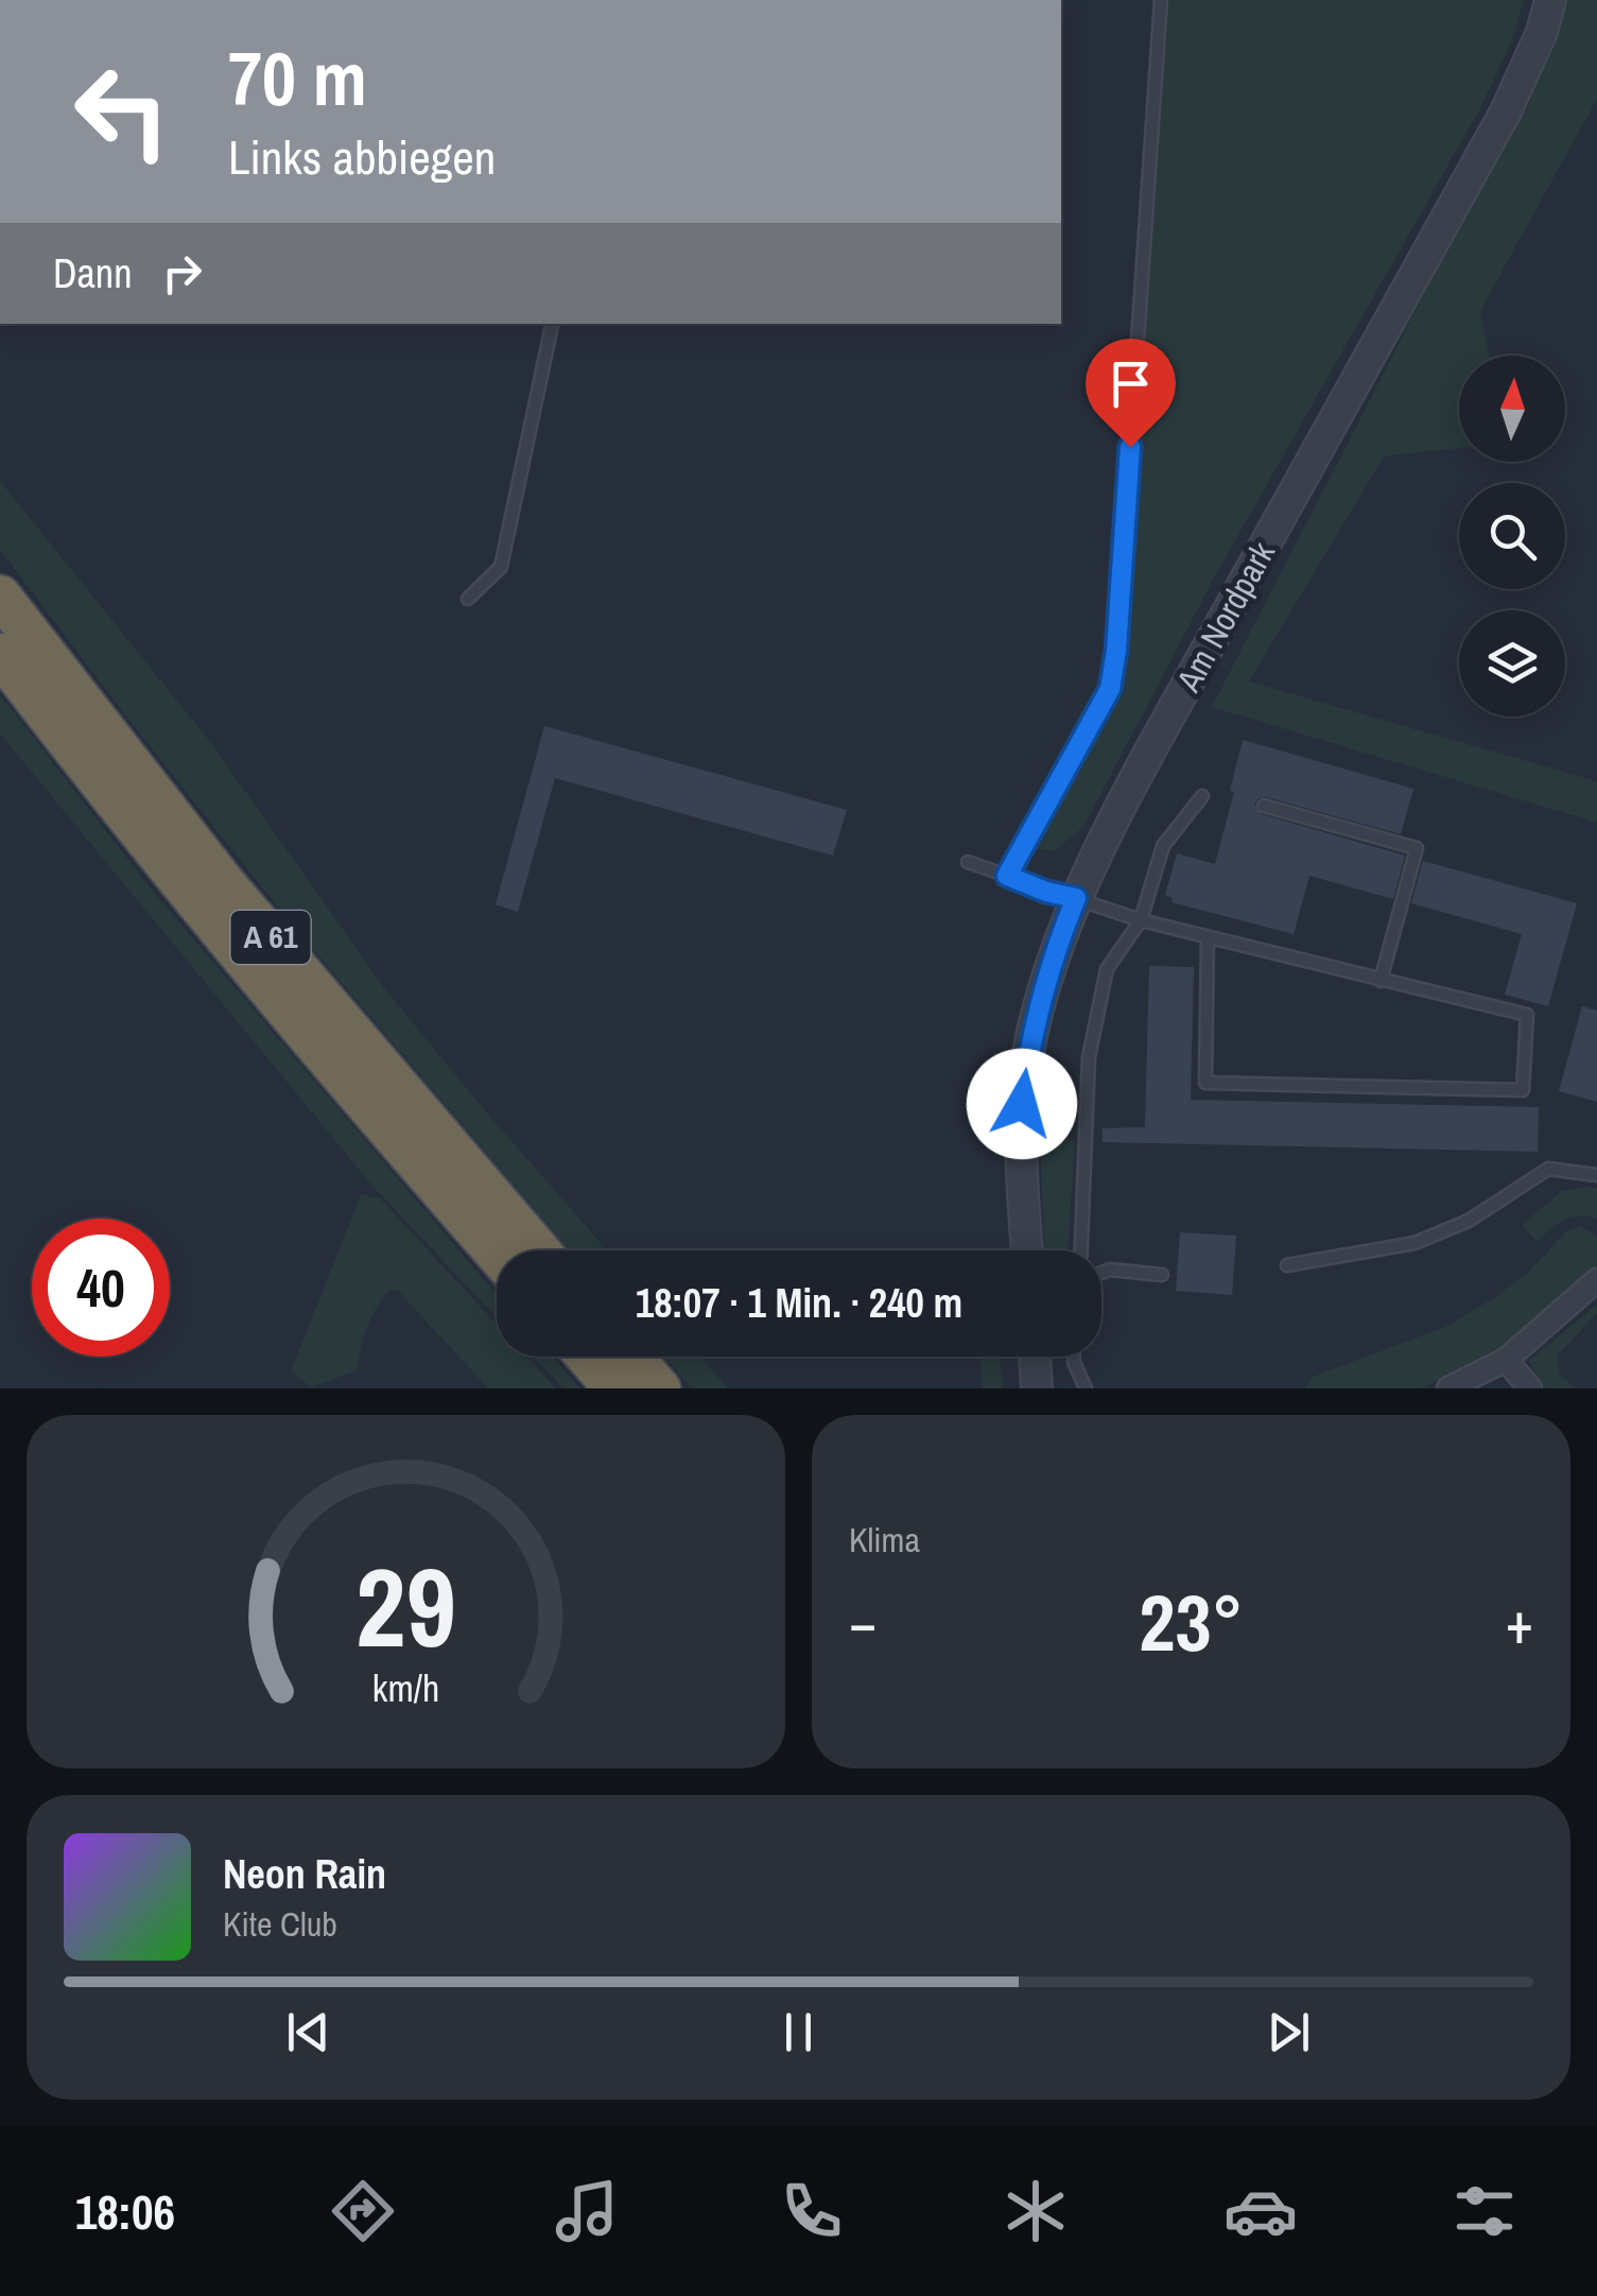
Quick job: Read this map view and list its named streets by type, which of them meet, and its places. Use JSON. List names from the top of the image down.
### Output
{
  "streets": {
    "highway": ["A 61"],
    "street": ["Am Nordpark"]
  },
  "north": "top",
  "page": {
    "turn": ["70 m", "Links abbiegen"],
    "then": "Dann",
    "limit": "40",
    "trip": "18:07 · 1 Min. · 240 m",
    "tile": "Klima",
    "heat": ["−", "23°", "+"],
    "song": ["Neon Rain", "Kite Club"],
    "tabs": "18:06",
    "gauge": ["29", "km/h"]
  }
}
